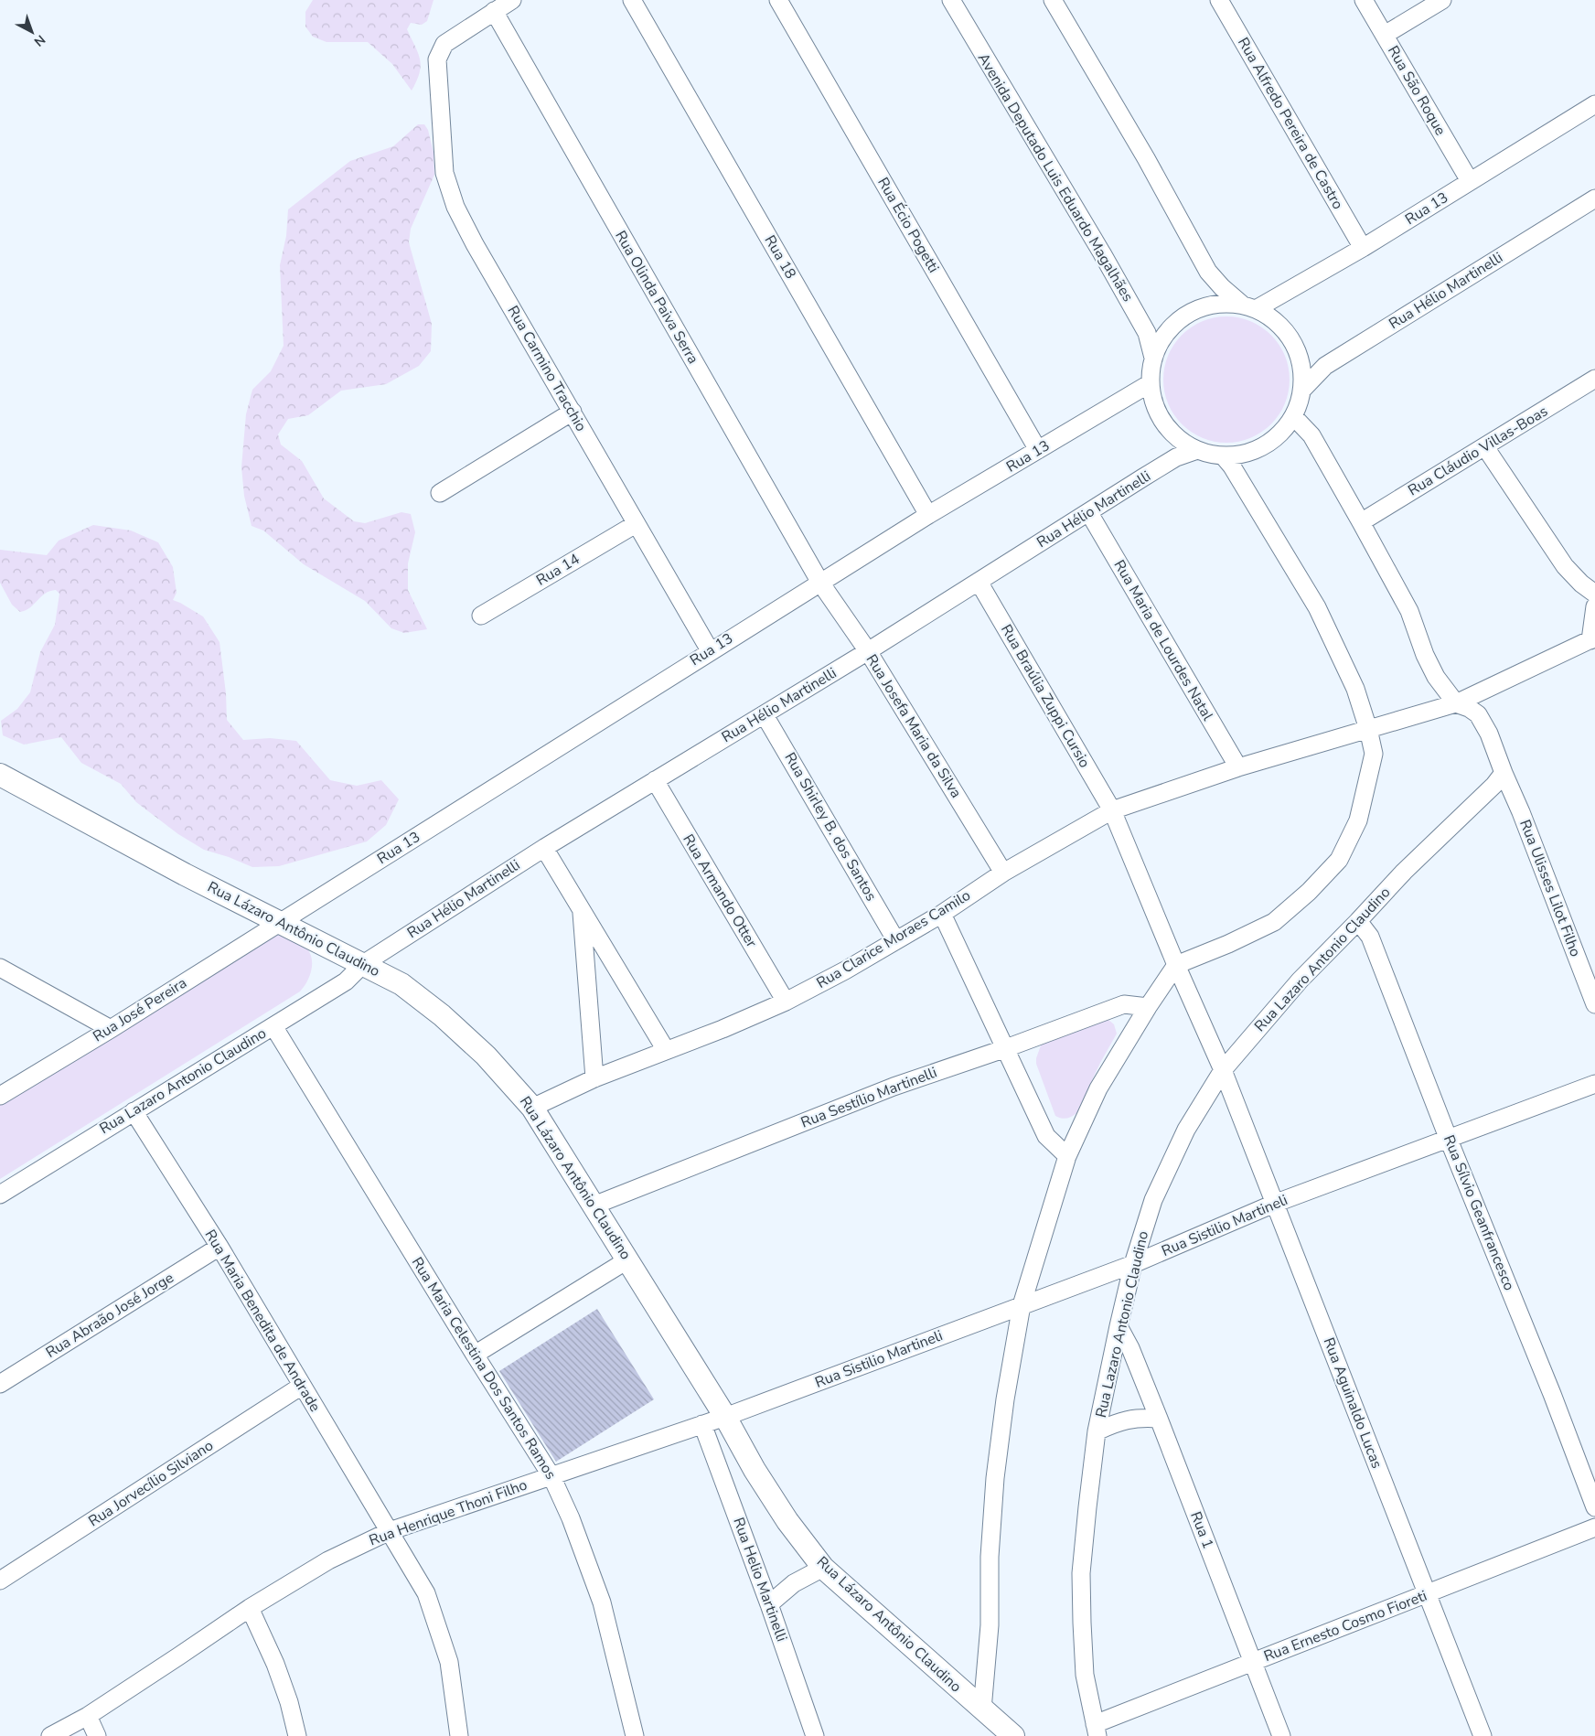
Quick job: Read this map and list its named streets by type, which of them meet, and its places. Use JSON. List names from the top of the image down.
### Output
{
  "streets": {
    "main road": ["Rua Lázaro Antônio Claudino"],
    "street": [
      "Rua São Roque",
      "Rua Alfredo Pereira de Castro",
      "Avenida Deputado Luis Eduardo Magalhães",
      "Rua 13",
      "Rua Écio Pogetti",
      "Rua 18",
      "Rua Hélio Martinelli",
      "Rua Olinda Paiva Serra",
      "Rua Carmino Tracchio",
      "Rua Cláudio Villas-Boas",
      "Rua 14",
      "Rua Maria de Lourdes Natal",
      "Rua Braúlia Zuppi Cursio",
      "Rua Josefa Maria da Silva",
      "Rua Shirley B. dos Santos",
      "Rua Ulisses Lilot Filho",
      "Rua Armando Otter",
      "Rua Clarice Moraes Camilo",
      "Rua Lazaro Antonio Claudino",
      "Rua José Pereira",
      "Rua Sestílio Martinelli",
      "Rua Sílvio Geanfrancesco",
      "Rua Sistilio Martineli",
      "Rua Abraão José Jorge",
      "Rua Maria Benedita de Andrade",
      "Rua Maria Celestina Dos Santos Ramos",
      "Rua Aguinaldo Lucas",
      "Rua Jorvecílio Silviano",
      "Rua Henrique Thoni Filho",
      "Rua 1",
      "Rua Helio Martinelli",
      "Rua Ernesto Cosmo Fioreti"
    ]
  },
  "crossings": [
    ["Rua São Roque", "Rua 13"],
    ["Rua Alfredo Pereira de Castro", "Rua 13"],
    ["Avenida Deputado Luis Eduardo Magalhães", "Rua 13"],
    ["Avenida Deputado Luis Eduardo Magalhães", "Rua Hélio Martinelli"],
    ["Rua 13", "Rua Écio Pogetti"],
    ["Rua 13", "Rua 18"],
    ["Rua 13", "Rua Hélio Martinelli"],
    ["Rua 13", "Rua Olinda Paiva Serra"],
    ["Rua 13", "Rua Carmino Tracchio"],
    ["Rua 13", "Rua Josefa Maria da Silva"],
    ["Rua 13", "Rua Lázaro Antônio Claudino"],
    ["Rua 13", "Rua José Pereira"],
    ["Rua Hélio Martinelli", "Rua Maria de Lourdes Natal"],
    ["Rua Hélio Martinelli", "Rua Braúlia Zuppi Cursio"],
    ["Rua Hélio Martinelli", "Rua Josefa Maria da Silva"],
    ["Rua Hélio Martinelli", "Rua Shirley B. dos Santos"],
    ["Rua Hélio Martinelli", "Rua Armando Otter"],
    ["Rua Hélio Martinelli", "Rua Lázaro Antônio Claudino"],
    ["Rua Hélio Martinelli", "Rua Lazaro Antonio Claudino"],
    ["Rua Olinda Paiva Serra", "Rua Carmino Tracchio"],
    ["Rua Olinda Paiva Serra", "Rua Josefa Maria da Silva"],
    ["Rua Carmino Tracchio", "Rua 14"],
    ["Rua Maria de Lourdes Natal", "Rua Clarice Moraes Camilo"],
    ["Rua Braúlia Zuppi Cursio", "Rua Clarice Moraes Camilo"],
    ["Rua Josefa Maria da Silva", "Rua Clarice Moraes Camilo"],
    ["Rua Shirley B. dos Santos", "Rua Clarice Moraes Camilo"],
    ["Rua Ulisses Lilot Filho", "Rua Lazaro Antonio Claudino"],
    ["Rua Armando Otter", "Rua Clarice Moraes Camilo"],
    ["Rua Lázaro Antônio Claudino", "Rua Clarice Moraes Camilo"],
    ["Rua Lázaro Antônio Claudino", "Rua Lazaro Antonio Claudino"],
    ["Rua Lázaro Antônio Claudino", "Rua José Pereira"],
    ["Rua Lázaro Antônio Claudino", "Rua Sestílio Martinelli"],
    ["Rua Lázaro Antônio Claudino", "Rua Sistilio Martineli"],
    ["Rua Lázaro Antônio Claudino", "Rua Henrique Thoni Filho"],
    ["Rua Lazaro Antonio Claudino", "Rua Sílvio Geanfrancesco"],
    ["Rua Lazaro Antonio Claudino", "Rua Sistilio Martineli"],
    ["Rua Lazaro Antonio Claudino", "Rua Maria Benedita de Andrade"],
    ["Rua Lazaro Antonio Claudino", "Rua Maria Celestina Dos Santos Ramos"],
    ["Rua Lazaro Antonio Claudino", "Rua Aguinaldo Lucas"],
    ["Rua Lazaro Antonio Claudino", "Rua 1"],
    ["Rua Lazaro Antonio Claudino", "Rua Ernesto Cosmo Fioreti"],
    ["Rua Sílvio Geanfrancesco", "Rua Sistilio Martineli"],
    ["Rua Sistilio Martineli", "Rua Aguinaldo Lucas"],
    ["Rua Sistilio Martineli", "Rua Henrique Thoni Filho"],
    ["Rua Abraão José Jorge", "Rua Maria Benedita de Andrade"],
    ["Rua Maria Benedita de Andrade", "Rua Jorvecílio Silviano"],
    ["Rua Maria Benedita de Andrade", "Rua Henrique Thoni Filho"],
    ["Rua Maria Celestina Dos Santos Ramos", "Rua Henrique Thoni Filho"],
    ["Rua Aguinaldo Lucas", "Rua Ernesto Cosmo Fioreti"],
    ["Rua Henrique Thoni Filho", "Rua Helio Martinelli"],
    ["Rua 1", "Rua Ernesto Cosmo Fioreti"]
  ],
  "north": "bottom right"
}
